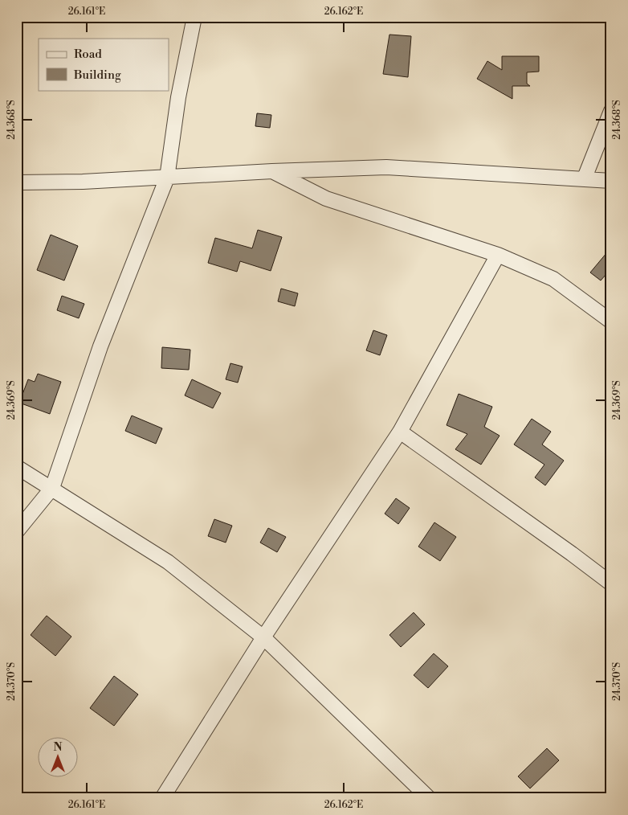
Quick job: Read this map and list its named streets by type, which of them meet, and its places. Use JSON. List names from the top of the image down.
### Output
{
  "legend": ["Road", "Building"],
  "north": "top",
  "coordinates": [
    "26.161°E",
    "26.162°E",
    "24.368°S",
    "24.369°S",
    "24.370°S"
  ]
}
